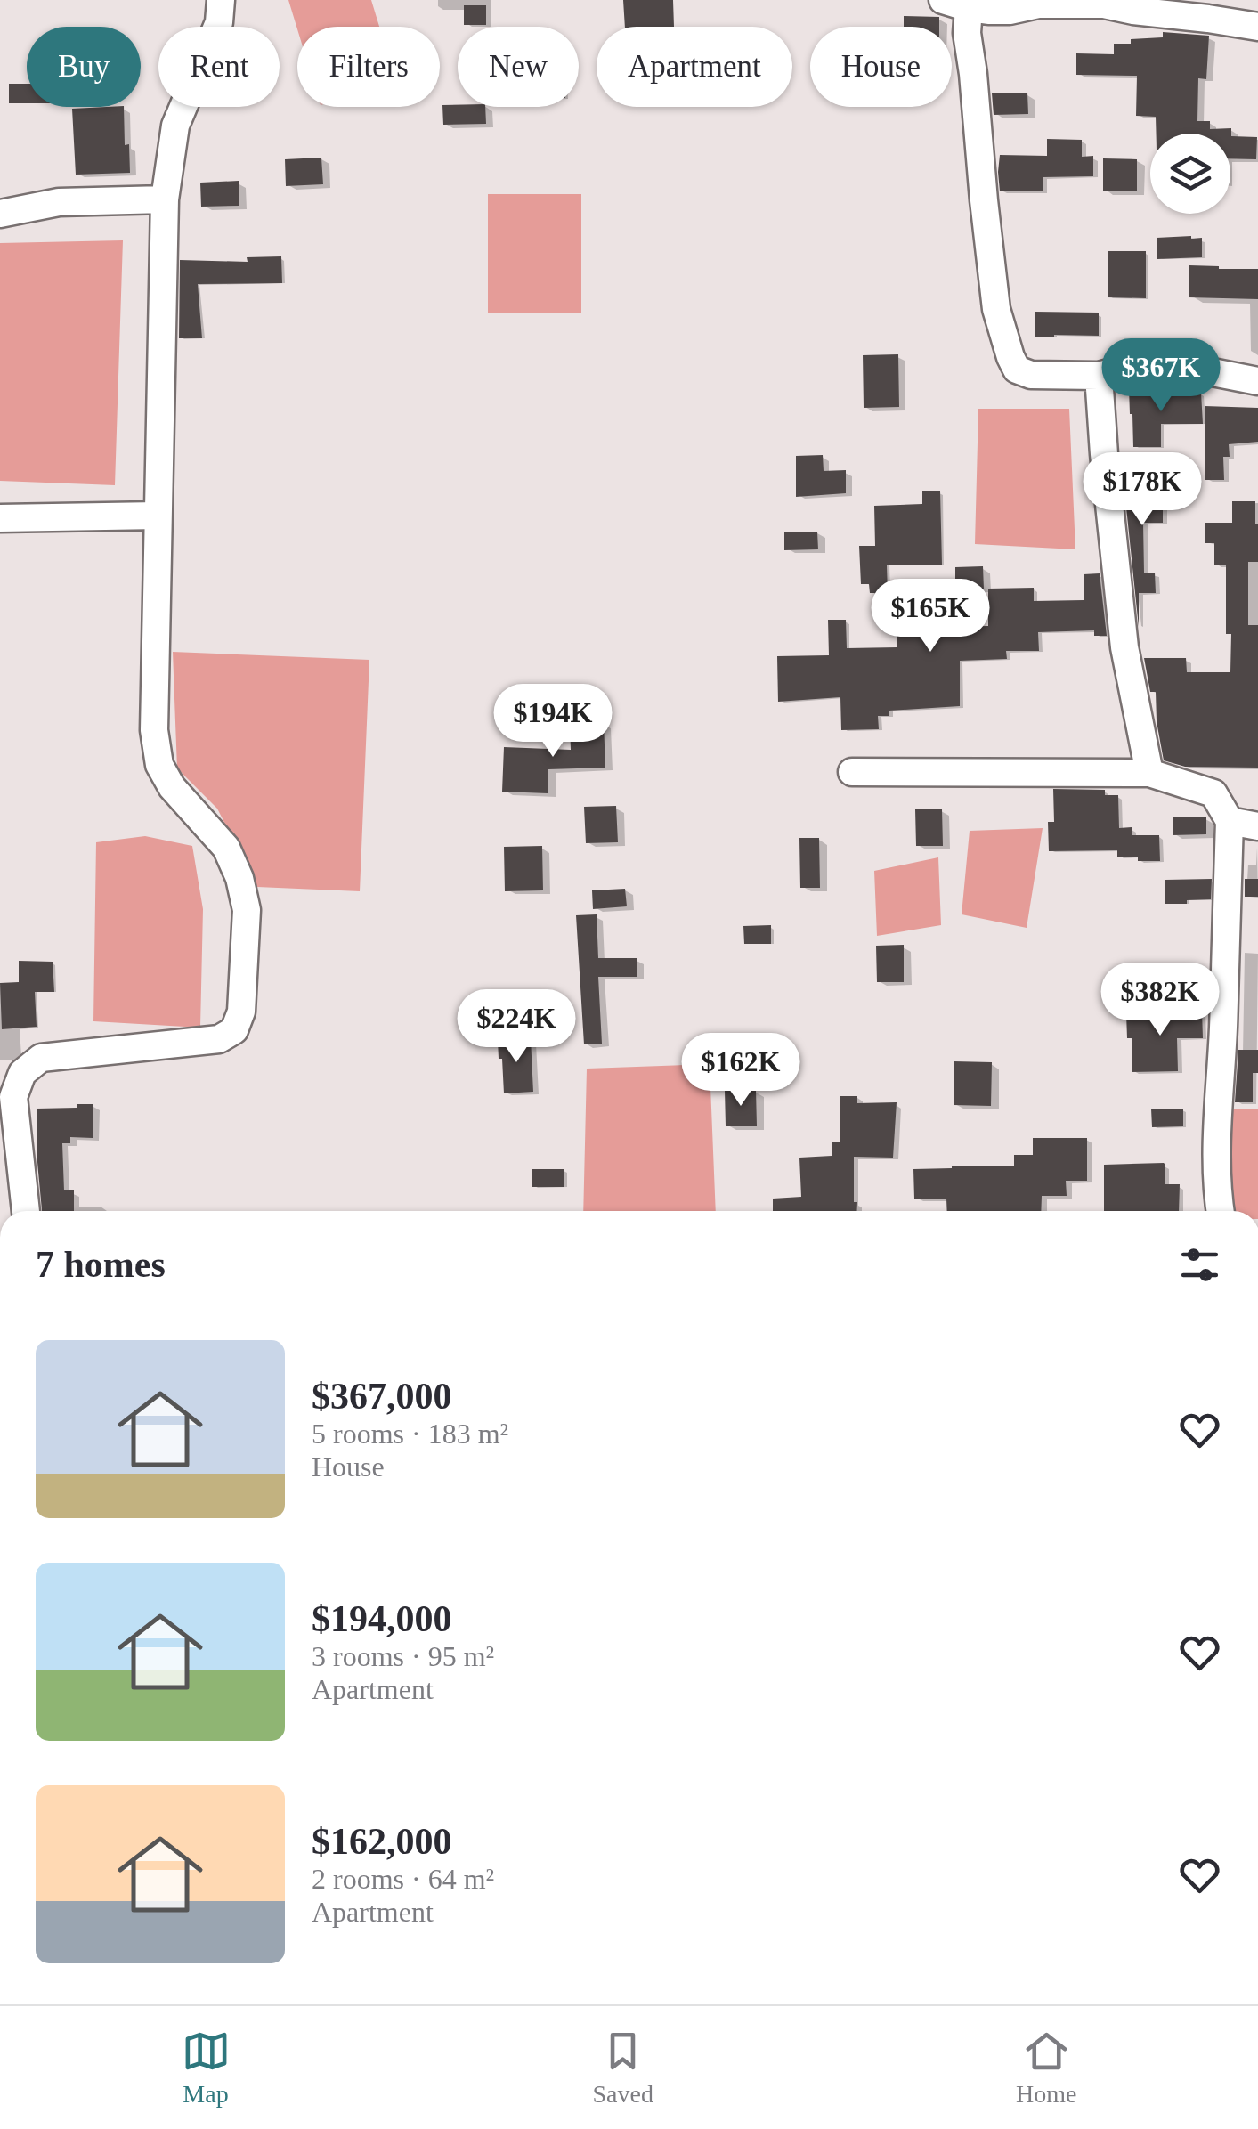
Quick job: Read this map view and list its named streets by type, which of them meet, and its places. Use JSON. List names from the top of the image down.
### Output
{
  "page": {
    "chip": [
      "Buy",
      "Rent",
      "Filters",
      "New",
      "Apartment",
      "House"
    ],
    "price": [
      "$367K",
      "$178K",
      "$165K",
      "$194K",
      "$382K",
      "$224K",
      "$162K"
    ],
    "heading": "7 homes",
    "list": [
      {
        "name": "$367,000",
        "note": "5 rooms · 183 m² · House"
      },
      {
        "name": "$194,000",
        "note": "3 rooms · 95 m² · Apartment"
      },
      {
        "name": "$162,000",
        "note": "2 rooms · 64 m² · Apartment"
      }
    ],
    "tabs": ["Map", "Saved", "Home"]
  }
}
